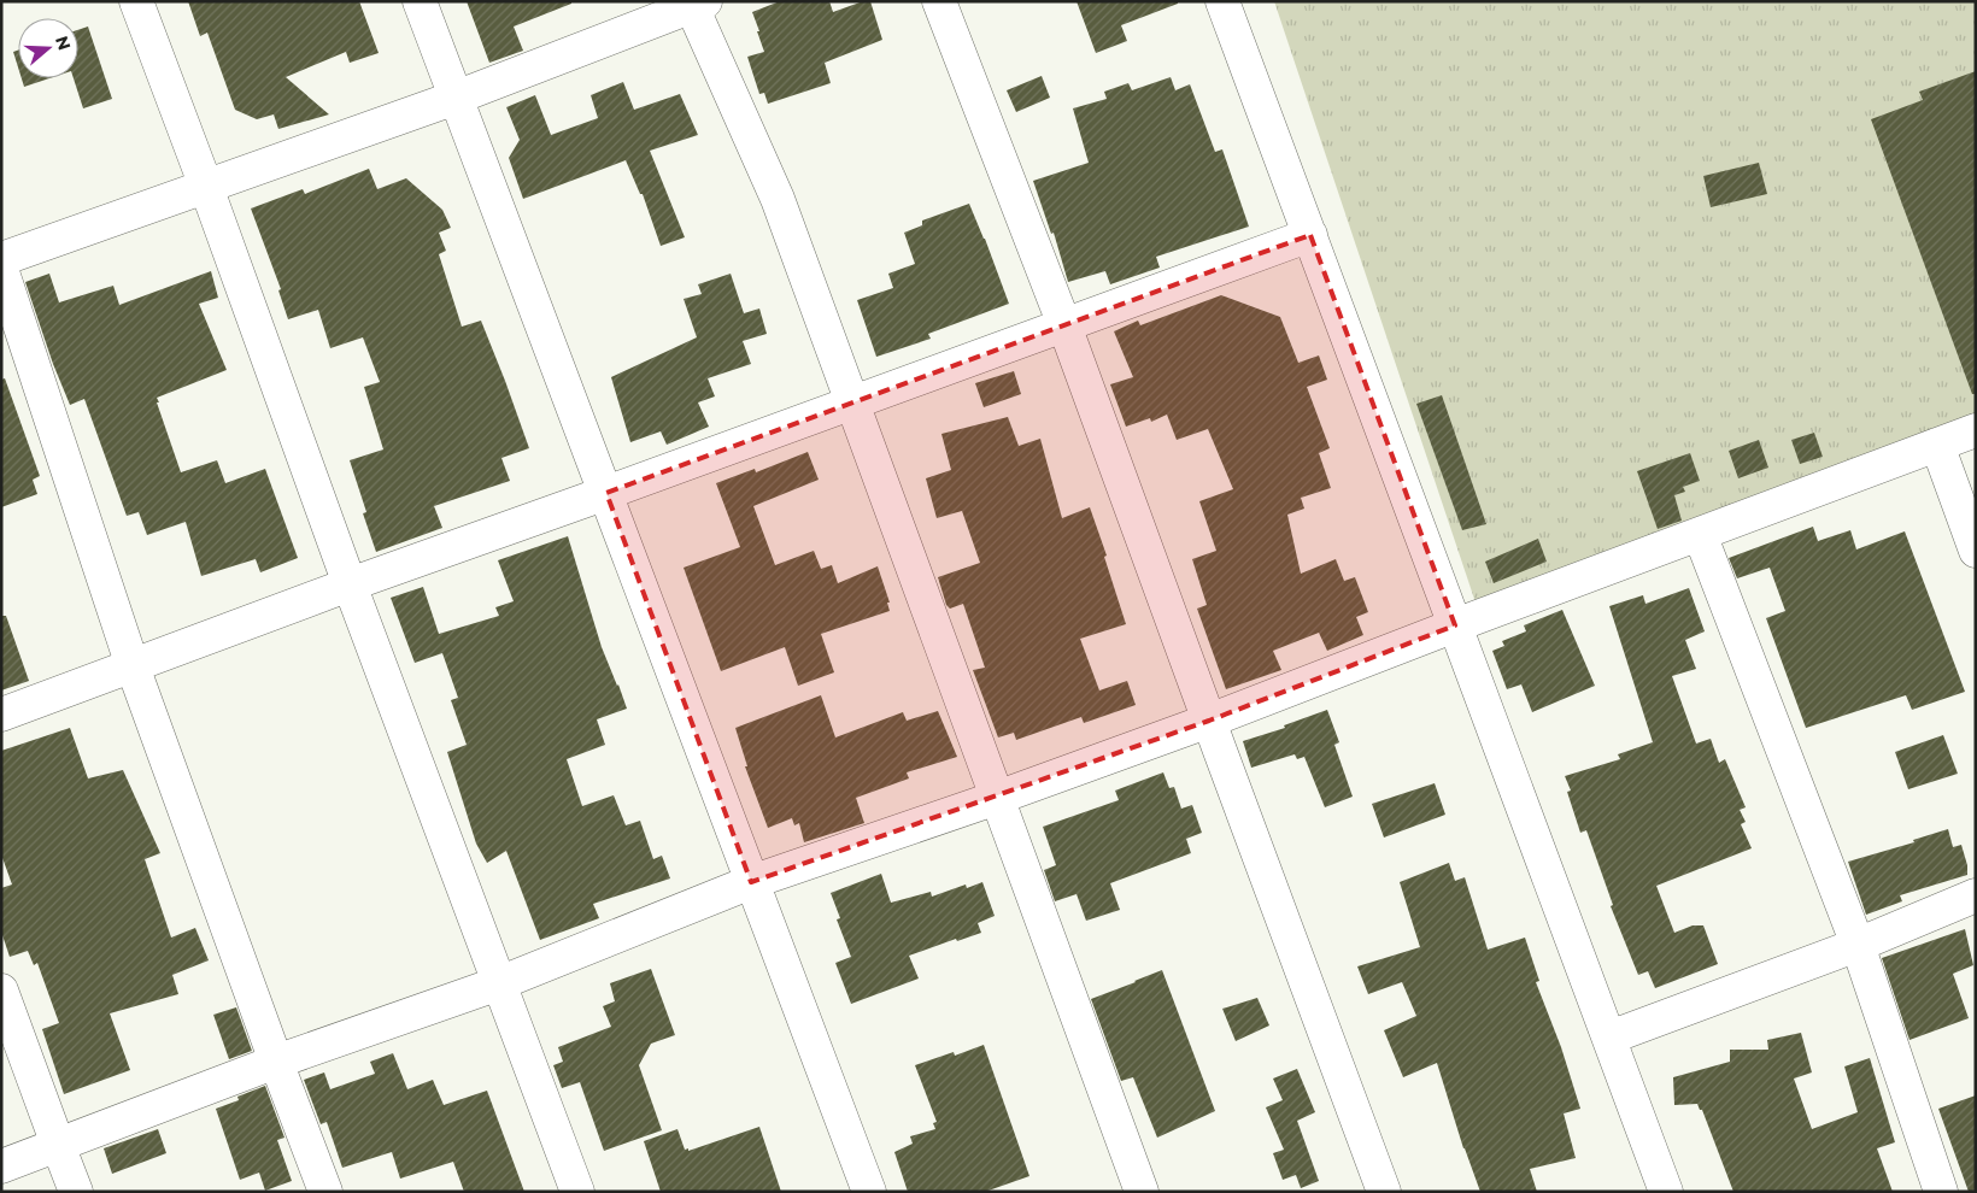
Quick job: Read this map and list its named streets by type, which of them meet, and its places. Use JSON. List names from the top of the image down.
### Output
{
  "north": "right"
}
